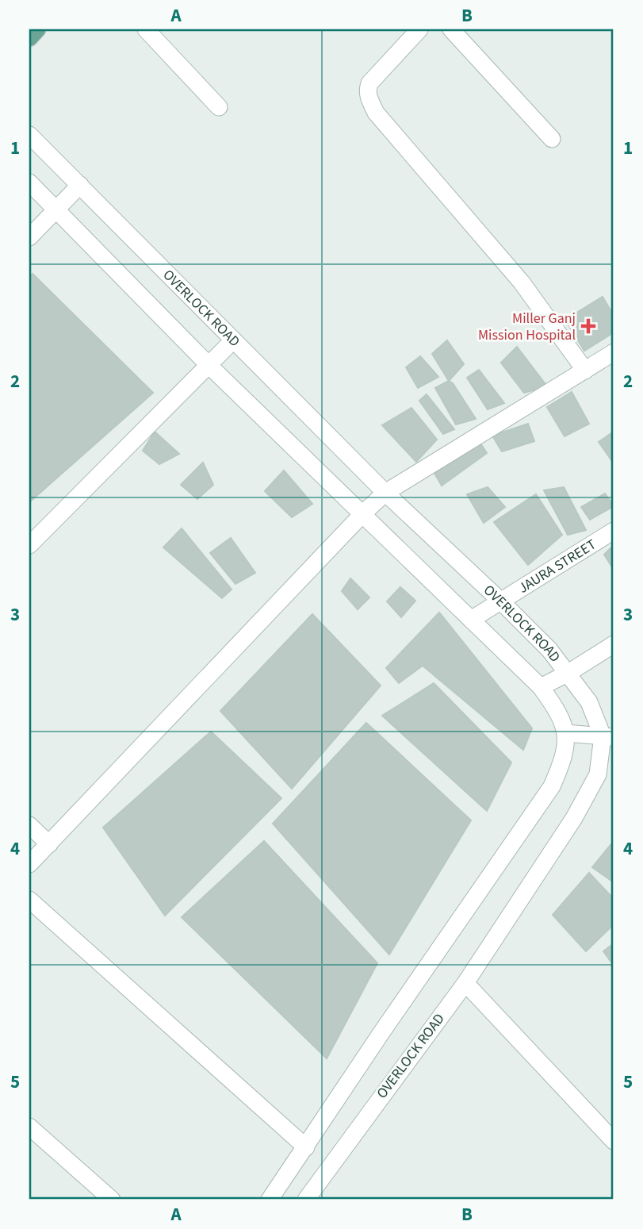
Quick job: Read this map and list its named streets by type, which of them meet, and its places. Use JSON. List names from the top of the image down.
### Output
{
  "streets": {
    "street": ["OVERLOCK ROAD", "JAURA STREET"]
  },
  "crossings": [
    ["OVERLOCK ROAD", "JAURA STREET"]
  ],
  "places": {
    "health": ["Miller Ganj Mission Hospital"]
  },
  "grid": {
    "columns": ["A", "B"],
    "rows": [
      "1",
      "2",
      "3",
      "4",
      "5"
    ]
  }
}
